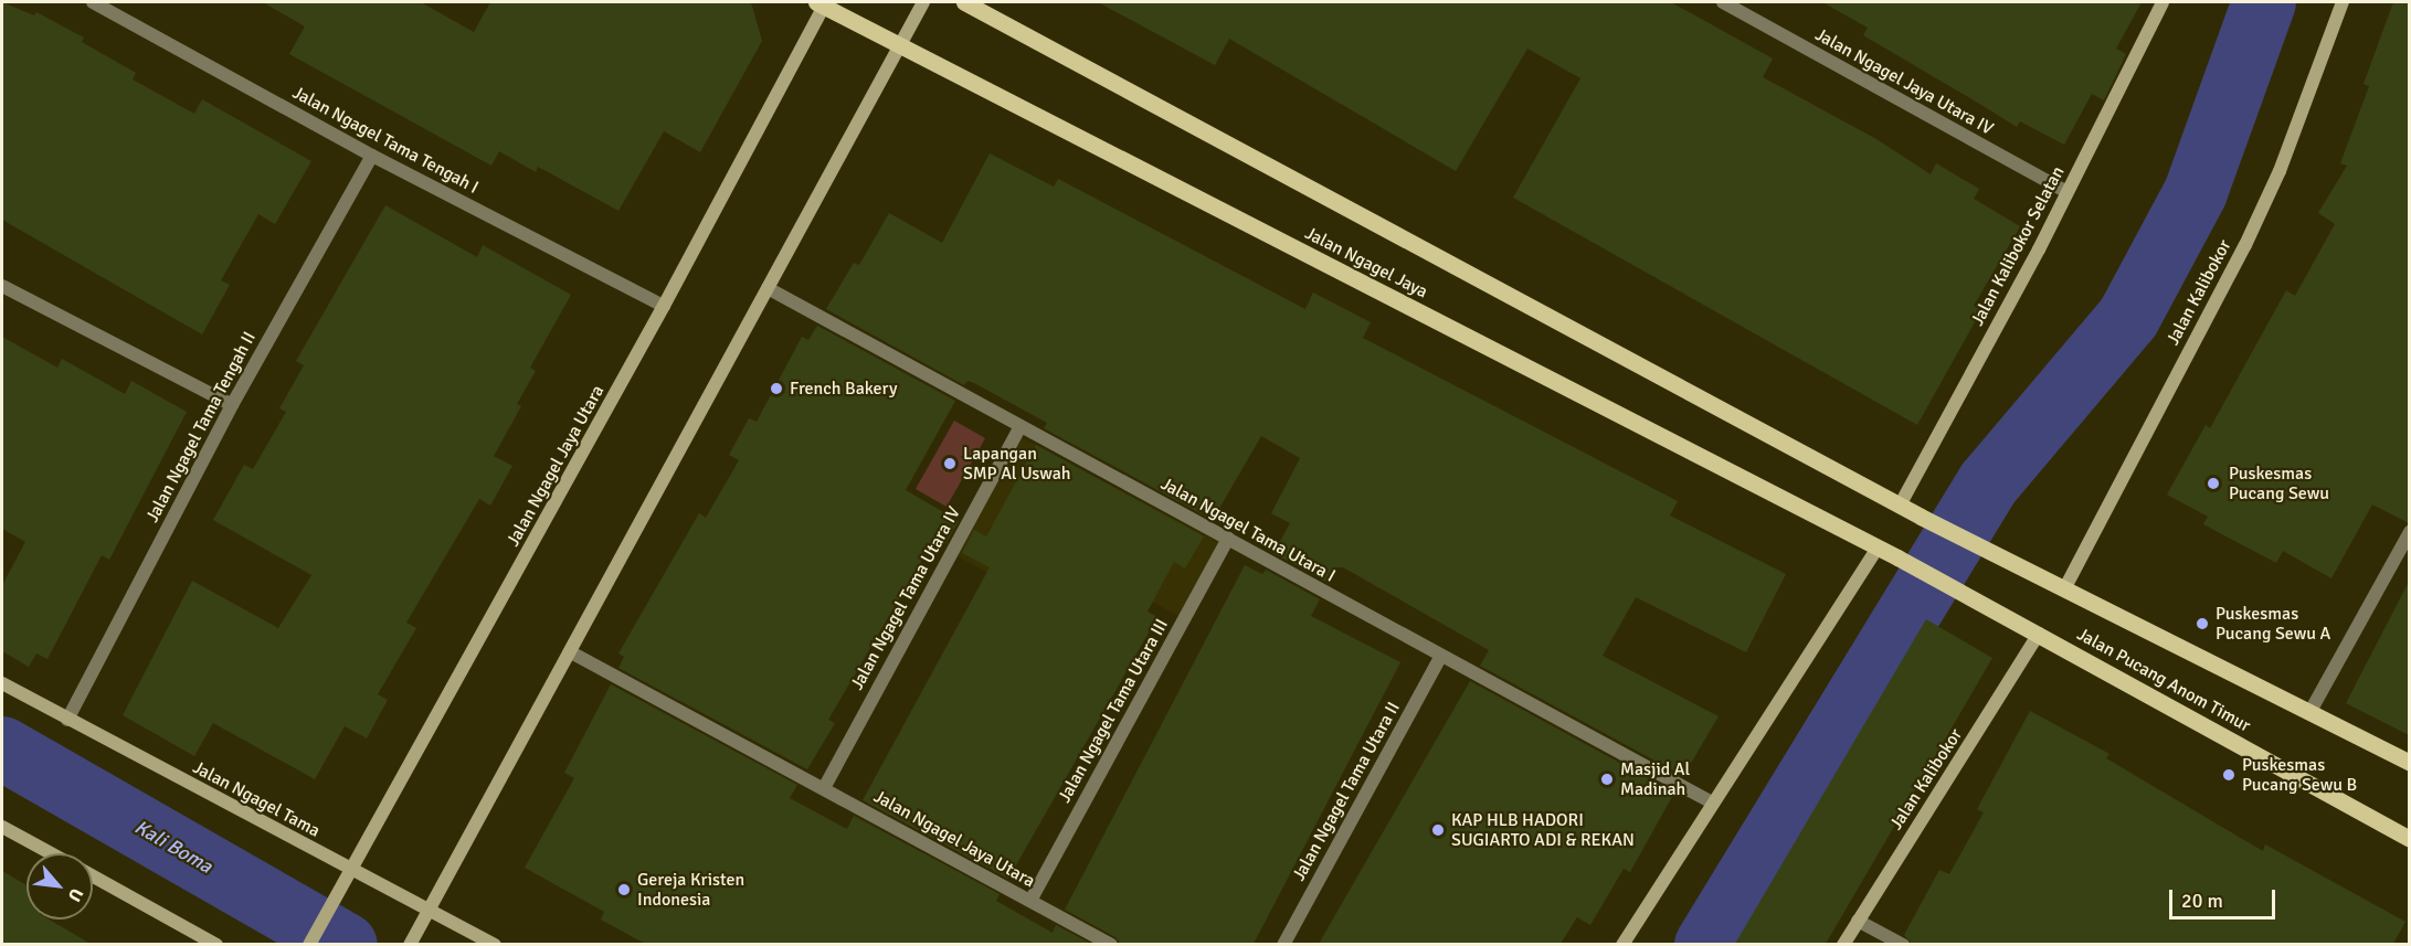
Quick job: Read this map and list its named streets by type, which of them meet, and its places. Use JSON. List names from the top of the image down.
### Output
{
  "streets": {
    "main road": ["Jalan Ngagel Jaya", "Jalan Pucang Anom Timur"],
    "street": [
      "Jalan Ngagel Jaya Utara IV",
      "Jalan Ngagel Tama Tengah I",
      "Jalan Kalibokor Selatan",
      "Jalan Kalibokor",
      "Jalan Ngagel Tama Tengah II",
      "Jalan Ngagel Jaya Utara",
      "Jalan Ngagel Tama Utara I",
      "Jalan Ngagel Tama Utara IV",
      "Jalan Ngagel Tama Utara III",
      "Jalan Ngagel Tama Utara II",
      "Jalan Ngagel Tama"
    ]
  },
  "crossings": [
    ["Jalan Ngagel Jaya Utara IV", "Jalan Kalibokor Selatan"],
    ["Jalan Ngagel Tama Tengah I", "Jalan Ngagel Tama Tengah II"],
    ["Jalan Ngagel Tama Tengah I", "Jalan Ngagel Jaya Utara"],
    ["Jalan Kalibokor Selatan", "Jalan Ngagel Jaya"],
    ["Jalan Ngagel Jaya", "Jalan Ngagel Jaya Utara"],
    ["Jalan Ngagel Jaya", "Jalan Pucang Anom Timur"],
    ["Jalan Kalibokor", "Jalan Pucang Anom Timur"],
    ["Jalan Ngagel Tama Tengah II", "Jalan Ngagel Tama"],
    ["Jalan Ngagel Jaya Utara", "Jalan Ngagel Tama Utara IV"],
    ["Jalan Ngagel Jaya Utara", "Jalan Ngagel Tama Utara III"],
    ["Jalan Ngagel Jaya Utara", "Jalan Ngagel Tama"],
    ["Jalan Ngagel Tama Utara I", "Jalan Ngagel Tama Utara IV"],
    ["Jalan Ngagel Tama Utara I", "Jalan Ngagel Tama Utara III"],
    ["Jalan Ngagel Tama Utara I", "Jalan Ngagel Tama Utara II"]
  ],
  "water": ["Kali Boma"],
  "places": [
    "French Bakery",
    "Lapangan SMP Al Uswah",
    "Puskesmas Pucang Sewu",
    "Puskesmas Pucang Sewu A",
    "Puskesmas Pucang Sewu B",
    "Masjid Al Madinah",
    "KAP HLB HADORI SUGIARTO ADI & REKAN",
    "Gereja Kristen Indonesia"
  ],
  "scale_bar": "20 m",
  "north": "bottom right"
}
